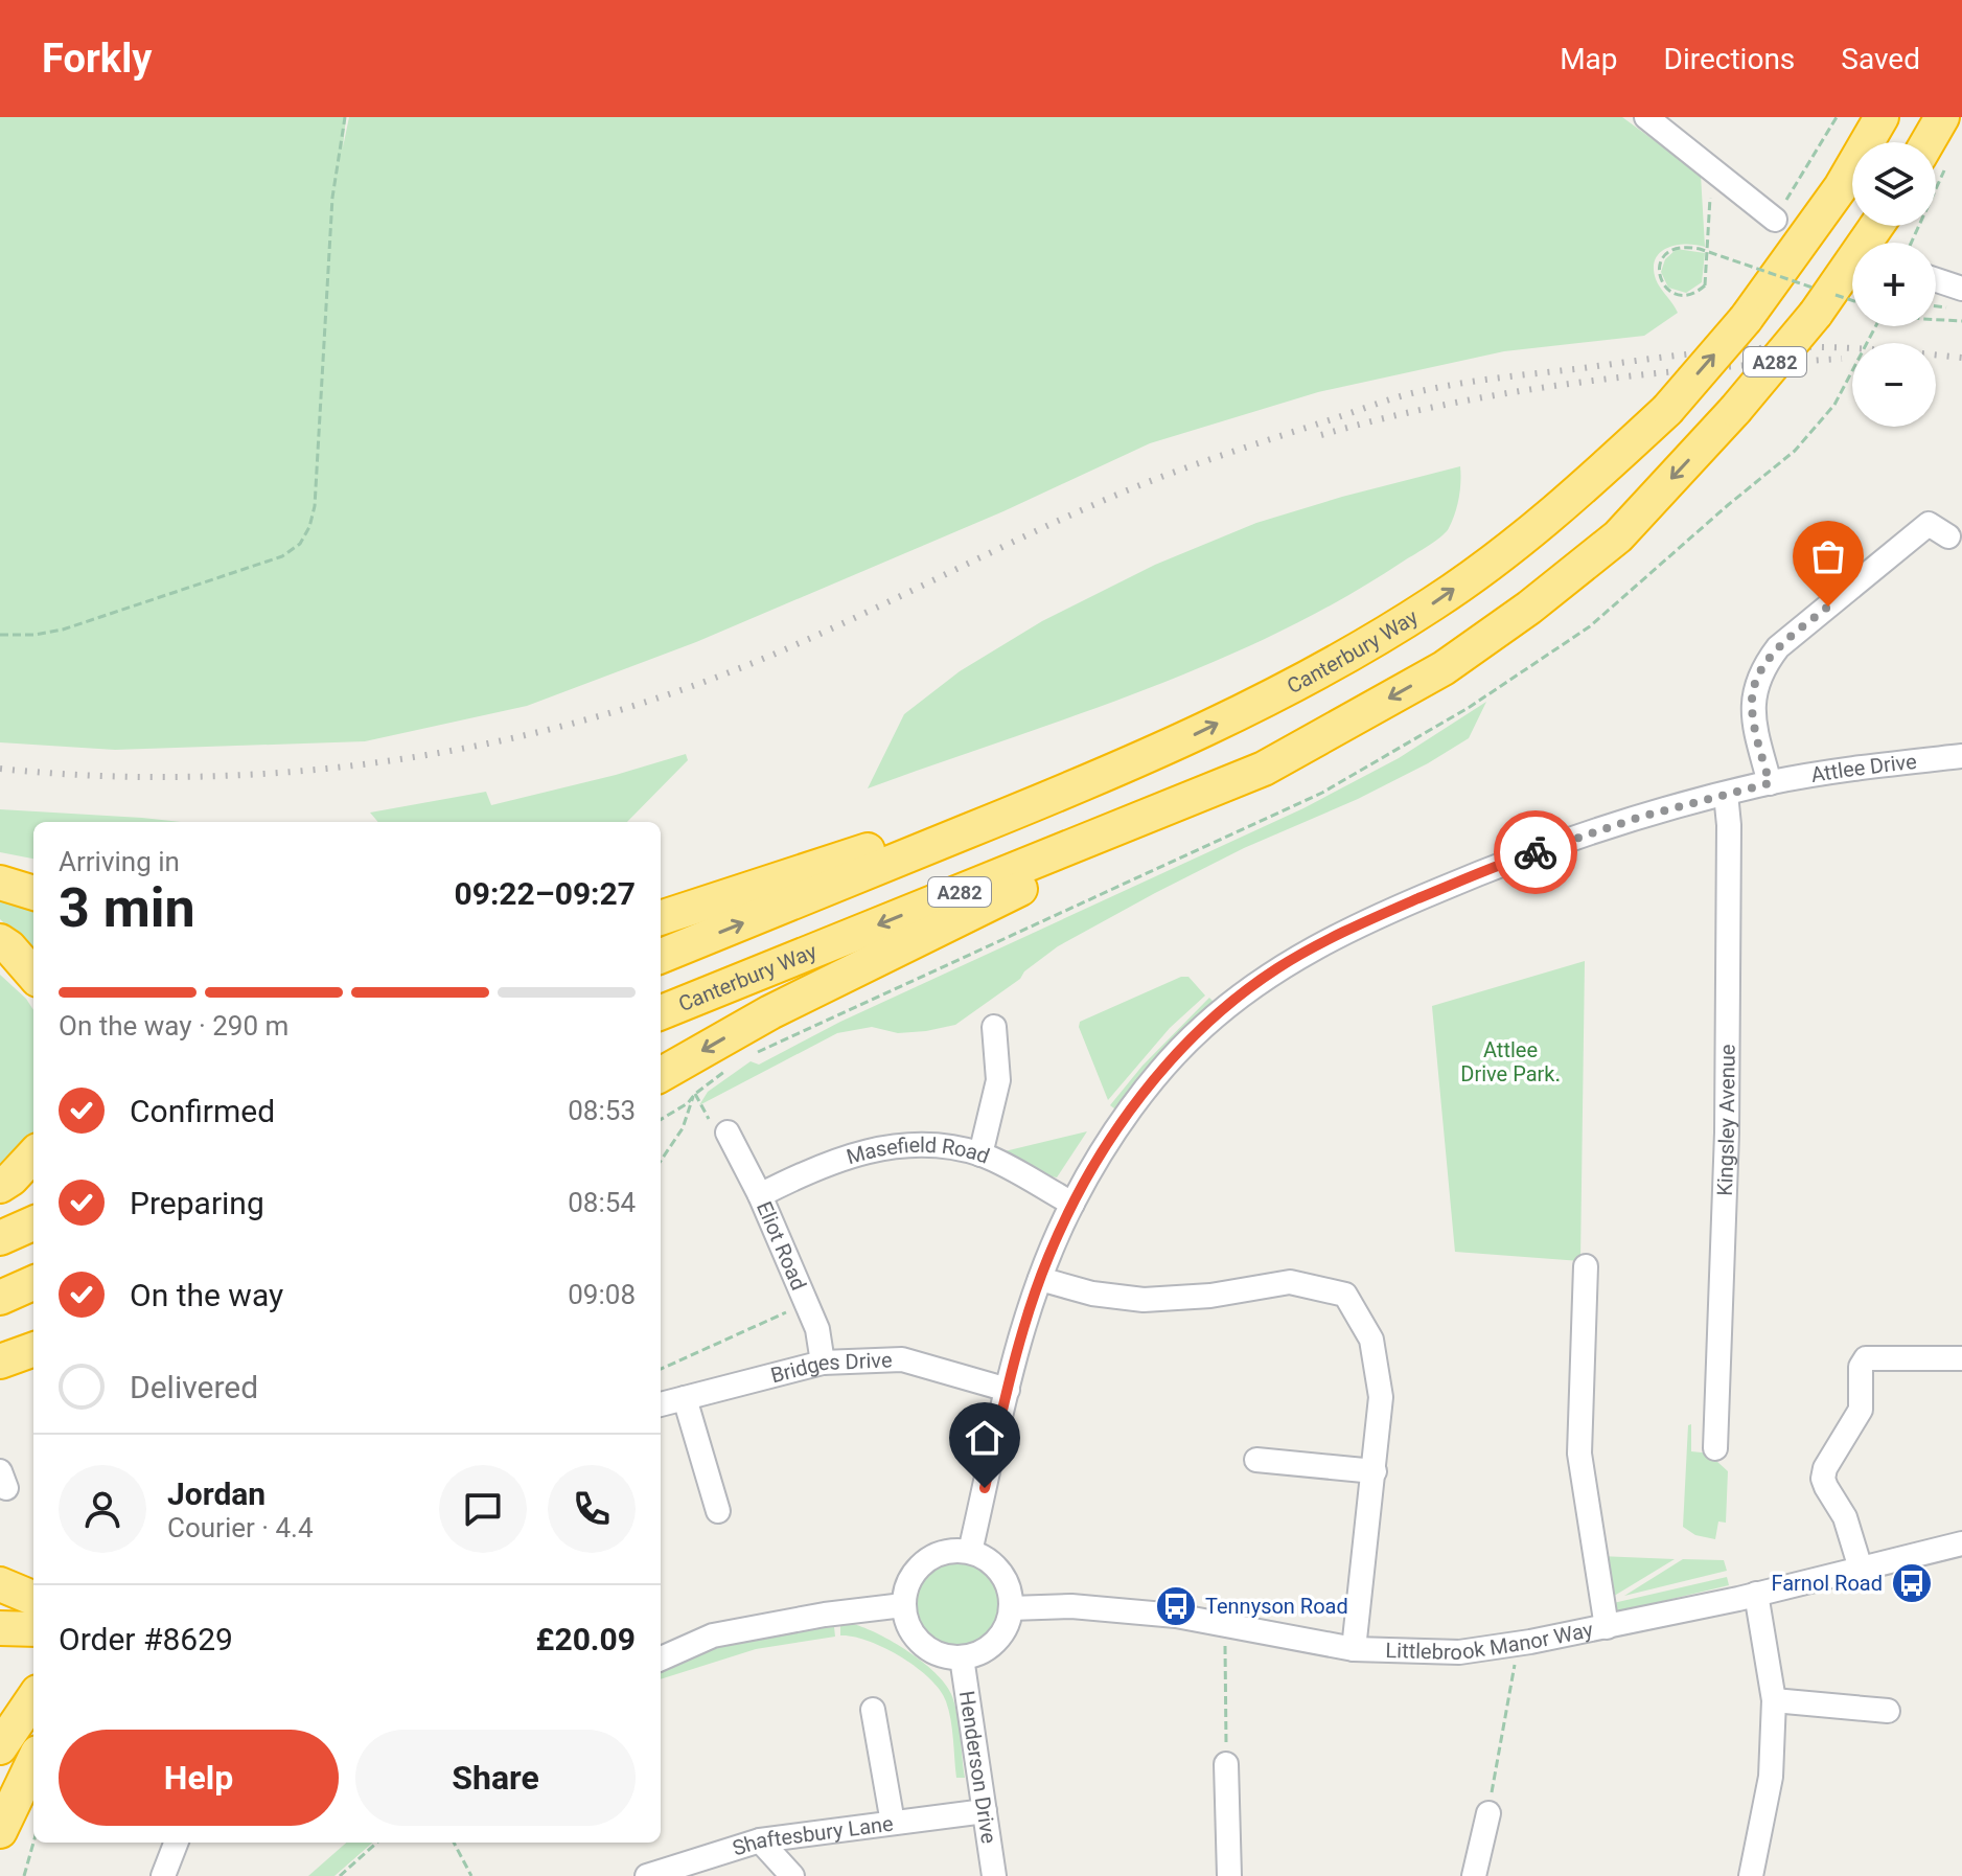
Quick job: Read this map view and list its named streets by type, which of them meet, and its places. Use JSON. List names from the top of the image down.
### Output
{
  "streets": {
    "highway": ["A282", "Canterbury Way"],
    "street": [
      "Attlee Drive",
      "Kingsley Avenue",
      "Masefield Road",
      "Eliot Road",
      "Bridges Drive",
      "Littlebrook Manor Way",
      "Henderson Drive",
      "Shaftesbury Lane"
    ]
  },
  "crossings": [
    ["A282", "Canterbury Way"],
    ["Attlee Drive", "Kingsley Avenue"],
    ["Attlee Drive", "Masefield Road"],
    ["Attlee Drive", "Bridges Drive"],
    ["Attlee Drive", "Littlebrook Manor Way"],
    ["Attlee Drive", "Henderson Drive"],
    ["Masefield Road", "Eliot Road"],
    ["Eliot Road", "Bridges Drive"],
    ["Littlebrook Manor Way", "Henderson Drive"],
    ["Henderson Drive", "Shaftesbury Lane"]
  ],
  "parks": ["Attlee Drive Park."],
  "places": {
    "bus stop": ["Farnol Road", "Tennyson Road"]
  },
  "page": {
    "header": "Forkly",
    "nav": ["Map", "Directions", "Saved"],
    "map_buttons": ["+", "−"],
    "heading": ["3 min", "Arriving in", "09:22–09:27"],
    "panel": [
      "Jordan",
      "Courier · 4.4",
      "Order #8629",
      "£20.09"
    ],
    "bar": "On the way · 290 m",
    "list": [
      ["Confirmed", "08:53"],
      ["Preparing", "08:54"],
      ["On the way", "09:08"],
      "Delivered"
    ],
    "buttons": ["Help", "Share"]
  }
}
